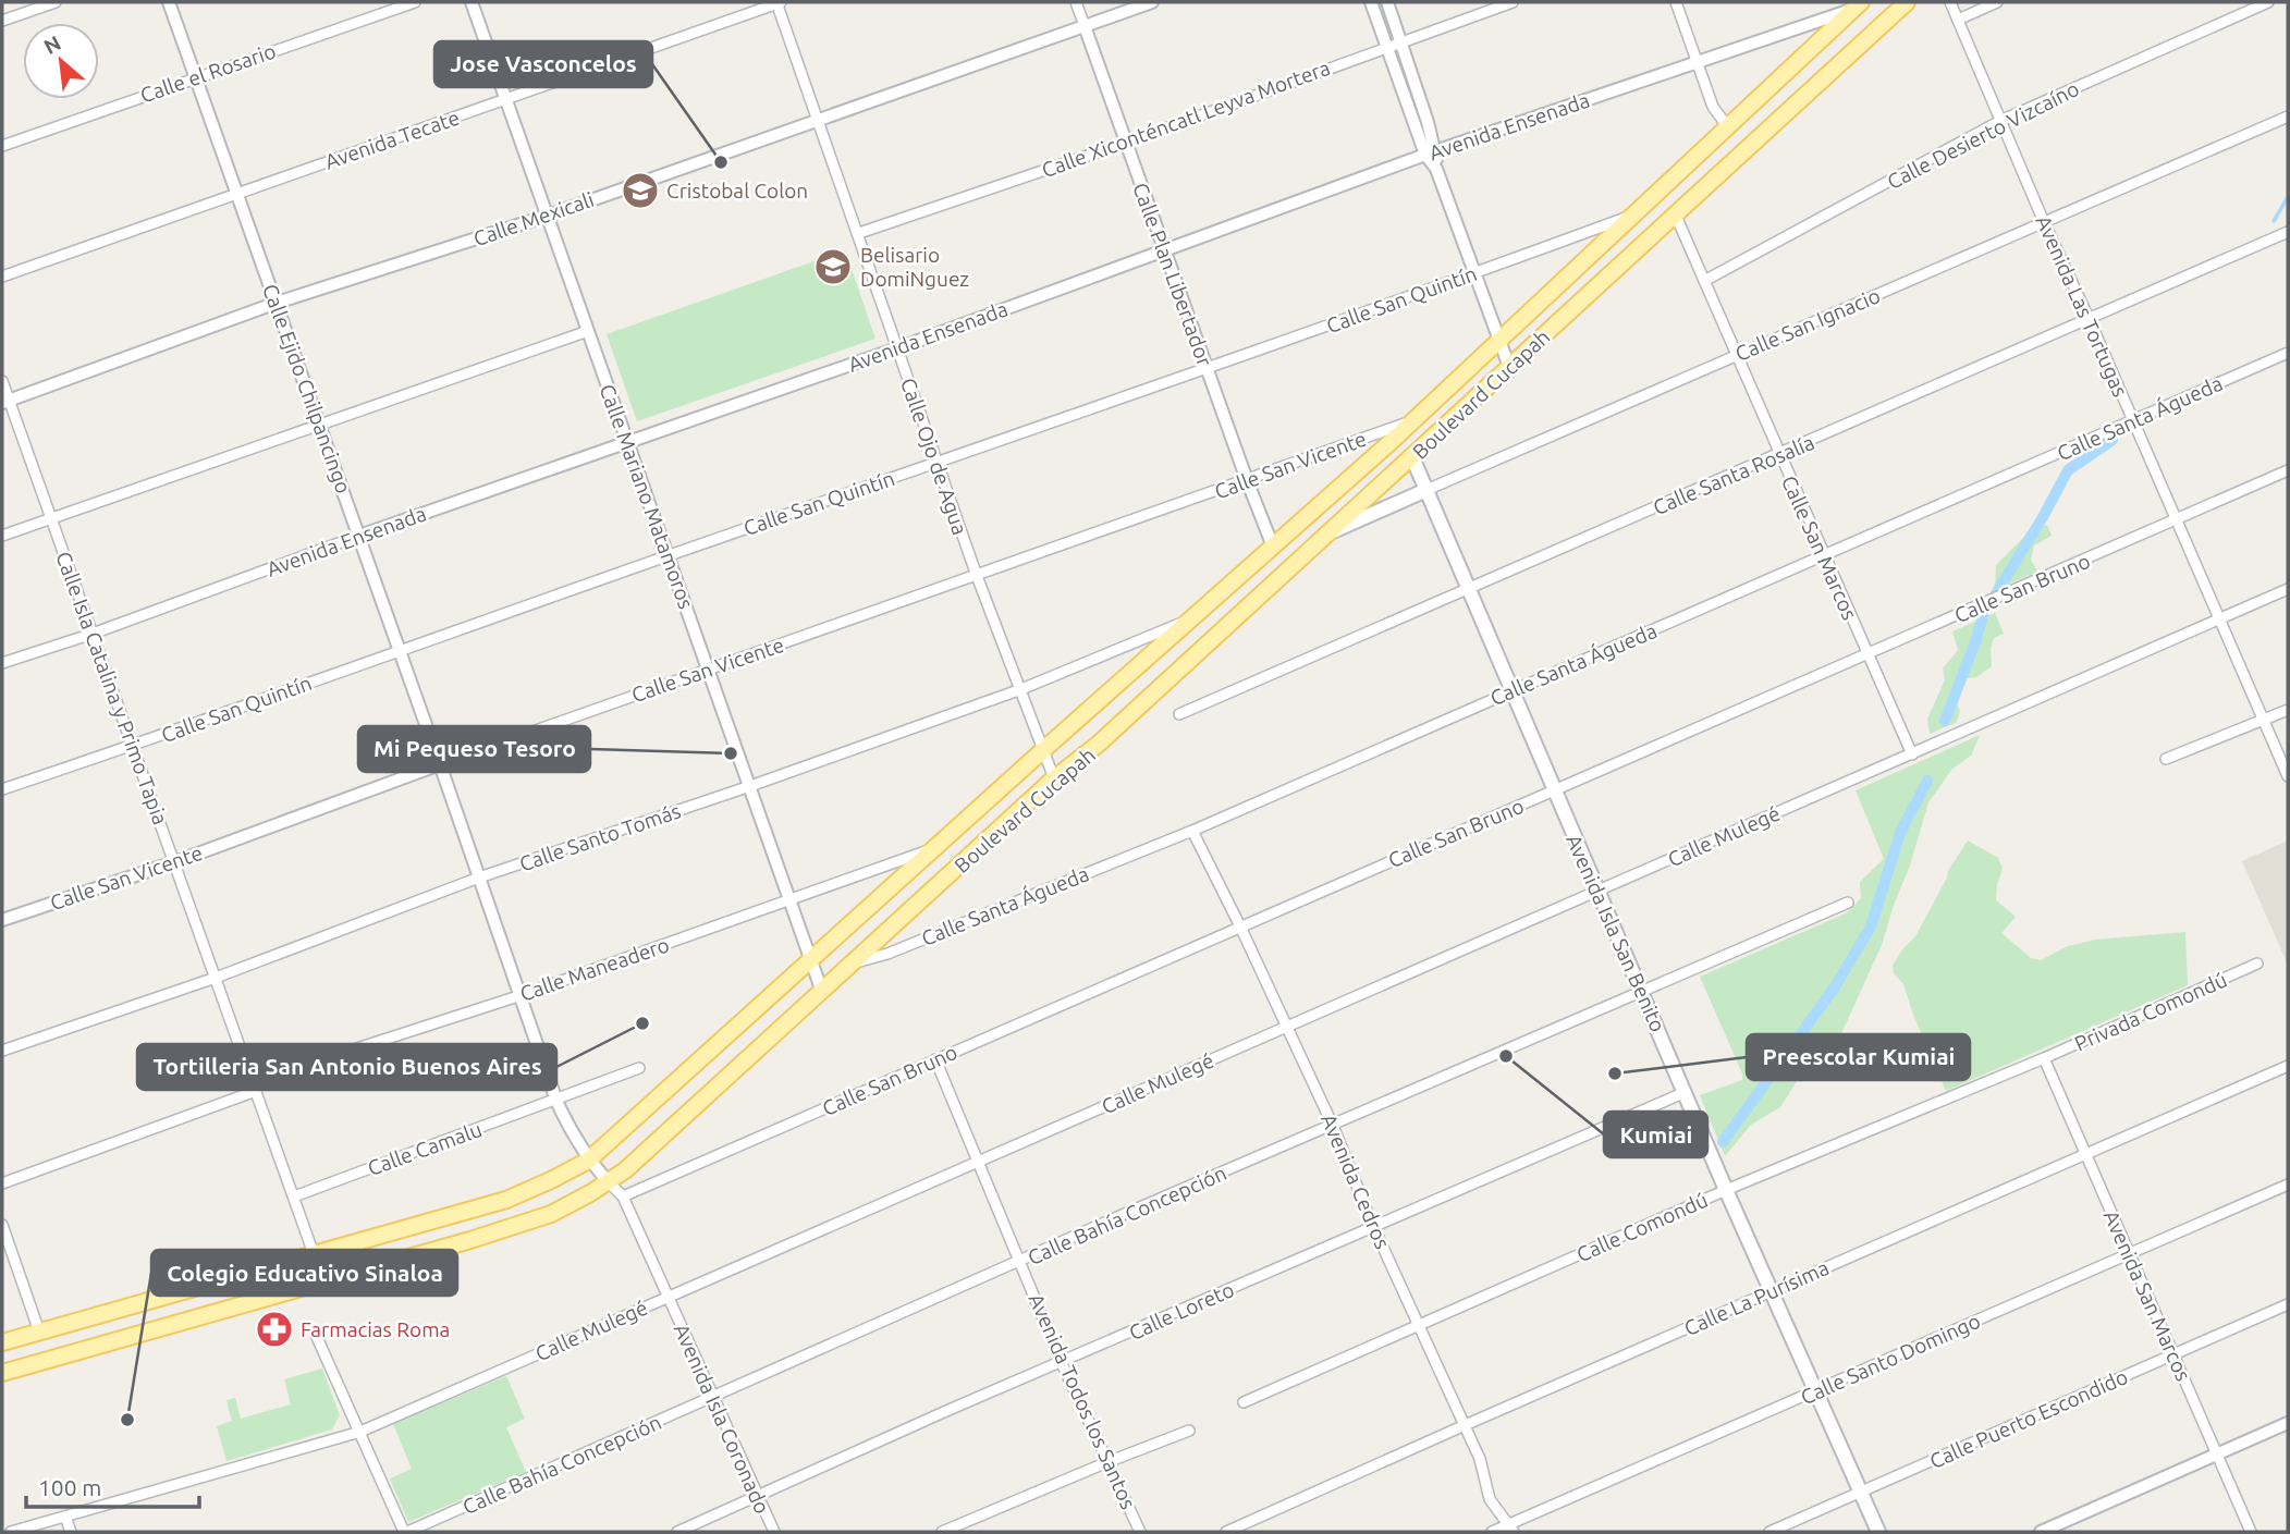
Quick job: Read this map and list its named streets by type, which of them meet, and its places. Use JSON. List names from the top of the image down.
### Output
{
  "streets": {
    "main road": ["Calle San Ignacio", "Boulevard Cucapah", "Avenida Isla San Benito"],
    "street": [
      "Calle el Rosario",
      "Calle Xiconténcatl Leyva Mortera",
      "Avenida Ensenada",
      "Calle Desierto Vizcaíno",
      "Avenida Tecate",
      "Calle Mexicali",
      "Calle Plan Libertador",
      "Calle San Quintín",
      "Avenida Las Tortugas",
      "Calle Ejido Chilpancingo",
      "Calle Santa Águeda",
      "Calle Ojo de Agua",
      "Calle San Vicente",
      "Calle Santa Rosalía",
      "Calle Mariano Matamoros",
      "Calle San Marcos",
      "Calle San Bruno",
      "Calle Isla Catalina y Primo Tapia",
      "Calle Mulegé",
      "Calle Santo Tomás",
      "Calle Maneadero",
      "Privada Comondú",
      "Calle Camalu",
      "Avenida Cedros",
      "Calle Bahía Concepción",
      "Calle Comondú",
      "Avenida San Marcos",
      "Calle La Purísima",
      "Calle Loreto",
      "Calle Santo Domingo",
      "Avenida Todos los Santos",
      "Avenida Isla Coronado",
      "Calle Puerto Escondido"
    ]
  },
  "crossings": [
    ["Calle el Rosario", "Calle Ejido Chilpancingo"],
    ["Calle Xiconténcatl Leyva Mortera", "Calle Plan Libertador"],
    ["Calle Xiconténcatl Leyva Mortera", "Calle Ojo de Agua"],
    ["Avenida Ensenada", "Calle Plan Libertador"],
    ["Avenida Ensenada", "Calle Ejido Chilpancingo"],
    ["Avenida Ensenada", "Boulevard Cucapah"],
    ["Avenida Ensenada", "Calle Ojo de Agua"],
    ["Avenida Ensenada", "Calle Mariano Matamoros"],
    ["Avenida Ensenada", "Calle Isla Catalina y Primo Tapia"],
    ["Calle Desierto Vizcaíno", "Avenida Las Tortugas"],
    ["Calle Desierto Vizcaíno", "Calle San Marcos"],
    ["Avenida Tecate", "Calle Ejido Chilpancingo"],
    ["Avenida Tecate", "Calle Ojo de Agua"],
    ["Avenida Tecate", "Calle Mariano Matamoros"],
    ["Calle Mexicali", "Calle Plan Libertador"],
    ["Calle Mexicali", "Calle Ejido Chilpancingo"],
    ["Calle Mexicali", "Calle Ojo de Agua"],
    ["Calle Mexicali", "Calle Mariano Matamoros"],
    ["Calle Mexicali", "Calle Isla Catalina y Primo Tapia"],
    ["Calle Plan Libertador", "Calle San Quintín"],
    ["Calle Plan Libertador", "Boulevard Cucapah"],
    ["Calle Plan Libertador", "Calle San Vicente"],
    ["Calle San Quintín", "Calle Ejido Chilpancingo"],
    ["Calle San Quintín", "Boulevard Cucapah"],
    ["Calle San Quintín", "Calle Ojo de Agua"],
    ["Calle San Quintín", "Calle Mariano Matamoros"],
    ["Calle San Quintín", "Calle Isla Catalina y Primo Tapia"],
    ["Avenida Las Tortugas", "Calle San Ignacio"],
    ["Avenida Las Tortugas", "Calle Santa Águeda"],
    ["Avenida Las Tortugas", "Calle Santa Rosalía"],
    ["Avenida Las Tortugas", "Calle San Bruno"],
    ["Avenida Las Tortugas", "Calle Mulegé"],
    ["Calle San Ignacio", "Boulevard Cucapah"],
    ["Calle San Ignacio", "Calle San Marcos"],
    ["Calle San Ignacio", "Avenida Isla San Benito"],
    ["Calle Ejido Chilpancingo", "Boulevard Cucapah"],
    ["Calle Ejido Chilpancingo", "Calle San Vicente"],
    ["Calle Ejido Chilpancingo", "Calle Santo Tomás"],
    ["Calle Ejido Chilpancingo", "Calle Maneadero"],
    ["Calle Ejido Chilpancingo", "Calle Camalu"],
    ["Calle Ejido Chilpancingo", "Avenida Isla Coronado"],
    ["Boulevard Cucapah", "Calle Santa Águeda"],
    ["Boulevard Cucapah", "Calle Ojo de Agua"],
    ["Boulevard Cucapah", "Calle San Vicente"],
    ["Boulevard Cucapah", "Calle Mariano Matamoros"],
    ["Boulevard Cucapah", "Calle San Marcos"],
    ["Boulevard Cucapah", "Calle Isla Catalina y Primo Tapia"],
    ["Boulevard Cucapah", "Calle Santo Tomás"],
    ["Boulevard Cucapah", "Avenida Isla San Benito"],
    ["Boulevard Cucapah", "Calle Maneadero"],
    ["Boulevard Cucapah", "Avenida Isla Coronado"],
    ["Calle Santa Águeda", "Calle San Marcos"],
    ["Calle Santa Águeda", "Avenida Isla San Benito"],
    ["Calle Santa Águeda", "Avenida Cedros"],
    ["Calle Ojo de Agua", "Calle San Vicente"],
    ["Calle Ojo de Agua", "Calle Santo Tomás"],
    ["Calle San Vicente", "Calle Mariano Matamoros"],
    ["Calle San Vicente", "Calle Isla Catalina y Primo Tapia"],
    ["Calle Santa Rosalía", "Calle San Marcos"],
    ["Calle Santa Rosalía", "Avenida Isla San Benito"],
    ["Calle Mariano Matamoros", "Calle Santo Tomás"],
    ["Calle Mariano Matamoros", "Calle Maneadero"],
    ["Calle San Marcos", "Calle San Bruno"],
    ["Calle San Marcos", "Calle Mulegé"],
    ["Calle San Bruno", "Avenida Isla San Benito"],
    ["Calle San Bruno", "Avenida Cedros"],
    ["Calle San Bruno", "Avenida Todos los Santos"],
    ["Calle San Bruno", "Avenida Isla Coronado"],
    ["Calle Isla Catalina y Primo Tapia", "Calle Santo Tomás"],
    ["Calle Isla Catalina y Primo Tapia", "Calle Maneadero"],
    ["Calle Isla Catalina y Primo Tapia", "Calle Camalu"],
    ["Calle Mulegé", "Avenida Isla San Benito"],
    ["Calle Mulegé", "Avenida Cedros"],
    ["Calle Mulegé", "Avenida Todos los Santos"],
    ["Calle Mulegé", "Avenida Isla Coronado"],
    ["Avenida Isla San Benito", "Calle Bahía Concepción"],
    ["Avenida Isla San Benito", "Calle Comondú"],
    ["Avenida Isla San Benito", "Calle La Purísima"],
    ["Avenida Isla San Benito", "Calle Loreto"],
    ["Avenida Isla San Benito", "Calle Santo Domingo"],
    ["Avenida Isla San Benito", "Calle Puerto Escondido"],
    ["Privada Comondú", "Calle Comondú"],
    ["Privada Comondú", "Avenida San Marcos"],
    ["Avenida Cedros", "Calle Bahía Concepción"],
    ["Avenida Cedros", "Calle Comondú"],
    ["Avenida Cedros", "Calle La Purísima"],
    ["Avenida Cedros", "Calle Loreto"],
    ["Avenida Cedros", "Calle Santo Domingo"],
    ["Calle Bahía Concepción", "Avenida Todos los Santos"],
    ["Calle Bahía Concepción", "Avenida Isla Coronado"],
    ["Calle Comondú", "Avenida San Marcos"],
    ["Avenida San Marcos", "Calle La Purísima"],
    ["Avenida San Marcos", "Calle Santo Domingo"],
    ["Avenida San Marcos", "Calle Puerto Escondido"],
    ["Calle Loreto", "Avenida Todos los Santos"],
    ["Calle Loreto", "Avenida Isla Coronado"]
  ],
  "places": {
    "other": [
      "Jose Vasconcelos",
      "Mi Pequeso Tesoro",
      "Tortilleria San Antonio Buenos Aires",
      "Kumiai",
      "Preescolar Kumiai",
      "Colegio Educativo Sinaloa"
    ],
    "school or university": ["Cristobal Colon", "Belisario DomiNguez"],
    "pharmacy": ["Farmacias Roma"]
  },
  "scale_bar": "100 m",
  "north": "top left"
}
